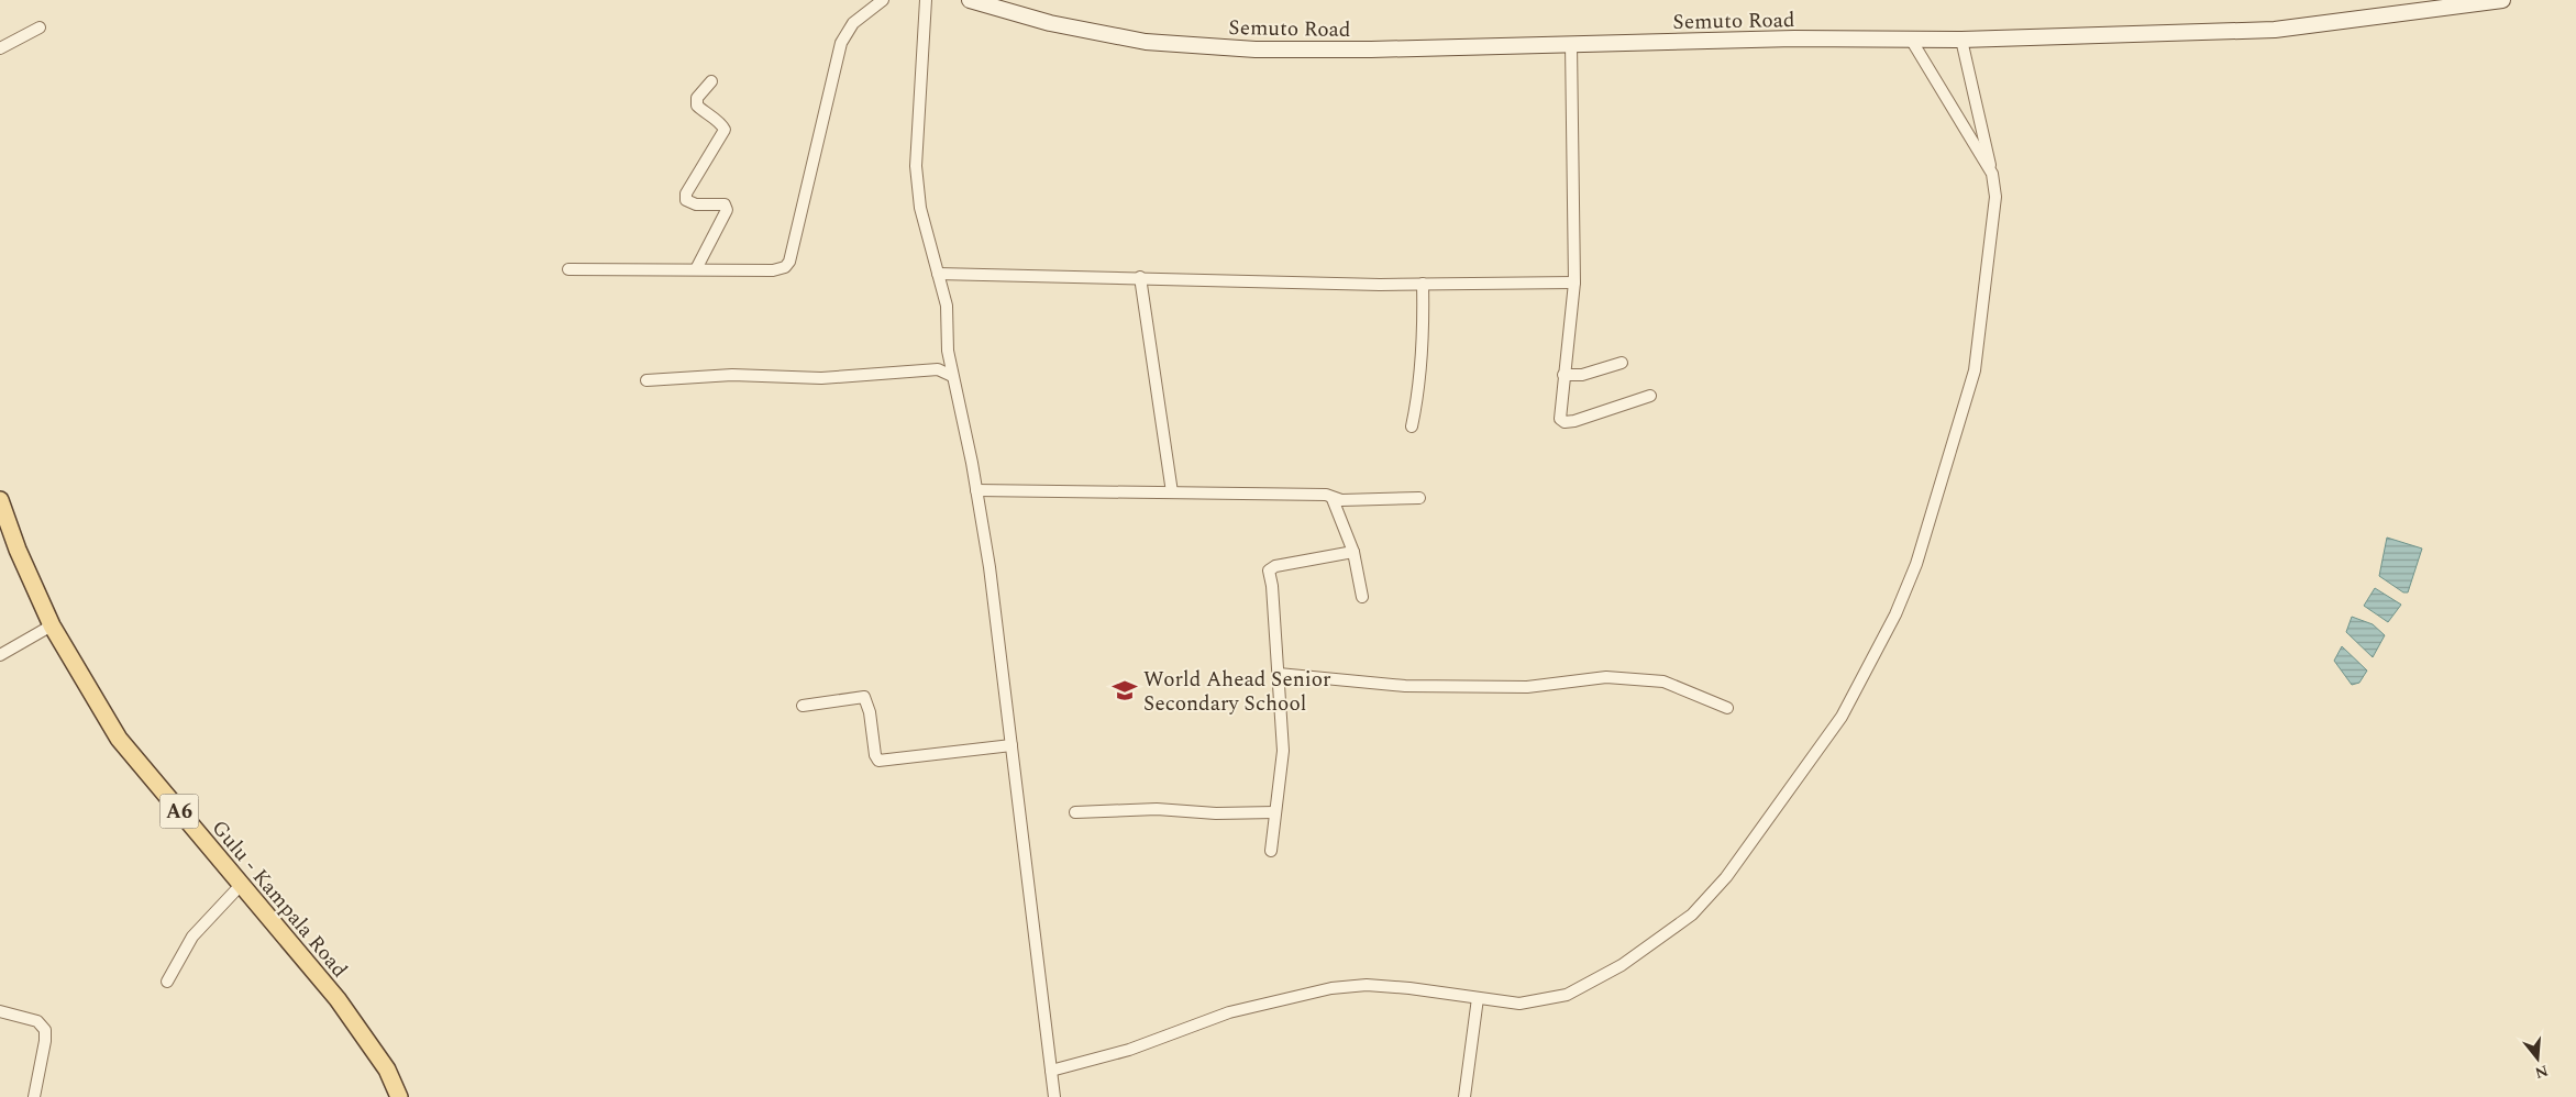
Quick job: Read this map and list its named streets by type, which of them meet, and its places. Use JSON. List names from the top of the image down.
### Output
{
  "streets": {
    "main road": ["Semuto Road", "A6", "Gulu - Kampala Road"]
  },
  "places": {
    "school or university": ["World Ahead Senior Secondary School"]
  },
  "north": "bottom"
}
